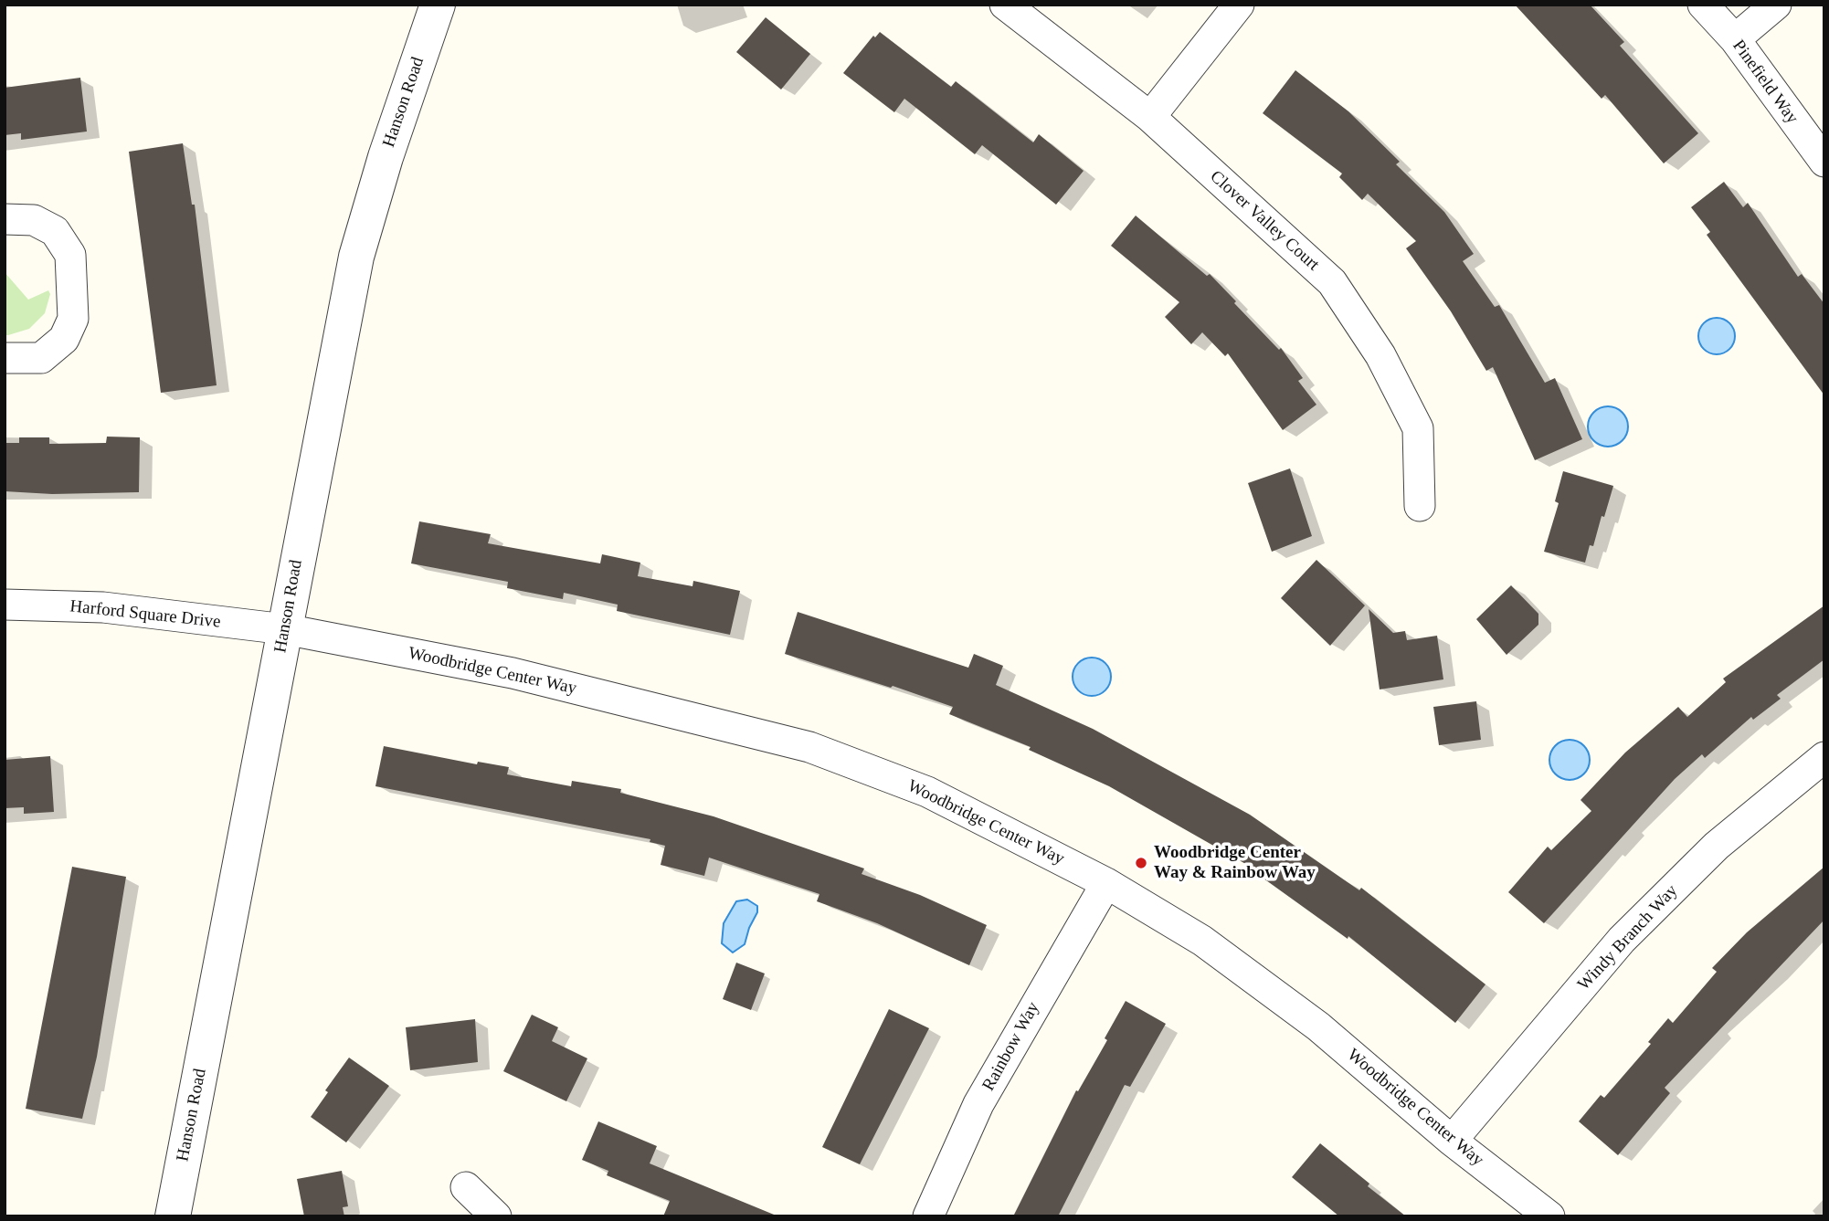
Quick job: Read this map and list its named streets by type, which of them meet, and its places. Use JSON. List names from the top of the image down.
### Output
{
  "streets": {
    "street": [
      "Pinefield Way",
      "Hanson Road",
      "Clover Valley Court",
      "Harford Square Drive",
      "Woodbridge Center Way",
      "Windy Branch Way",
      "Rainbow Way"
    ]
  },
  "crossings": [
    ["Hanson Road", "Harford Square Drive"],
    ["Hanson Road", "Woodbridge Center Way"],
    ["Harford Square Drive", "Woodbridge Center Way"],
    ["Woodbridge Center Way", "Windy Branch Way"],
    ["Woodbridge Center Way", "Rainbow Way"]
  ],
  "places": ["Woodbridge Center Way & Rainbow Way"]
}
